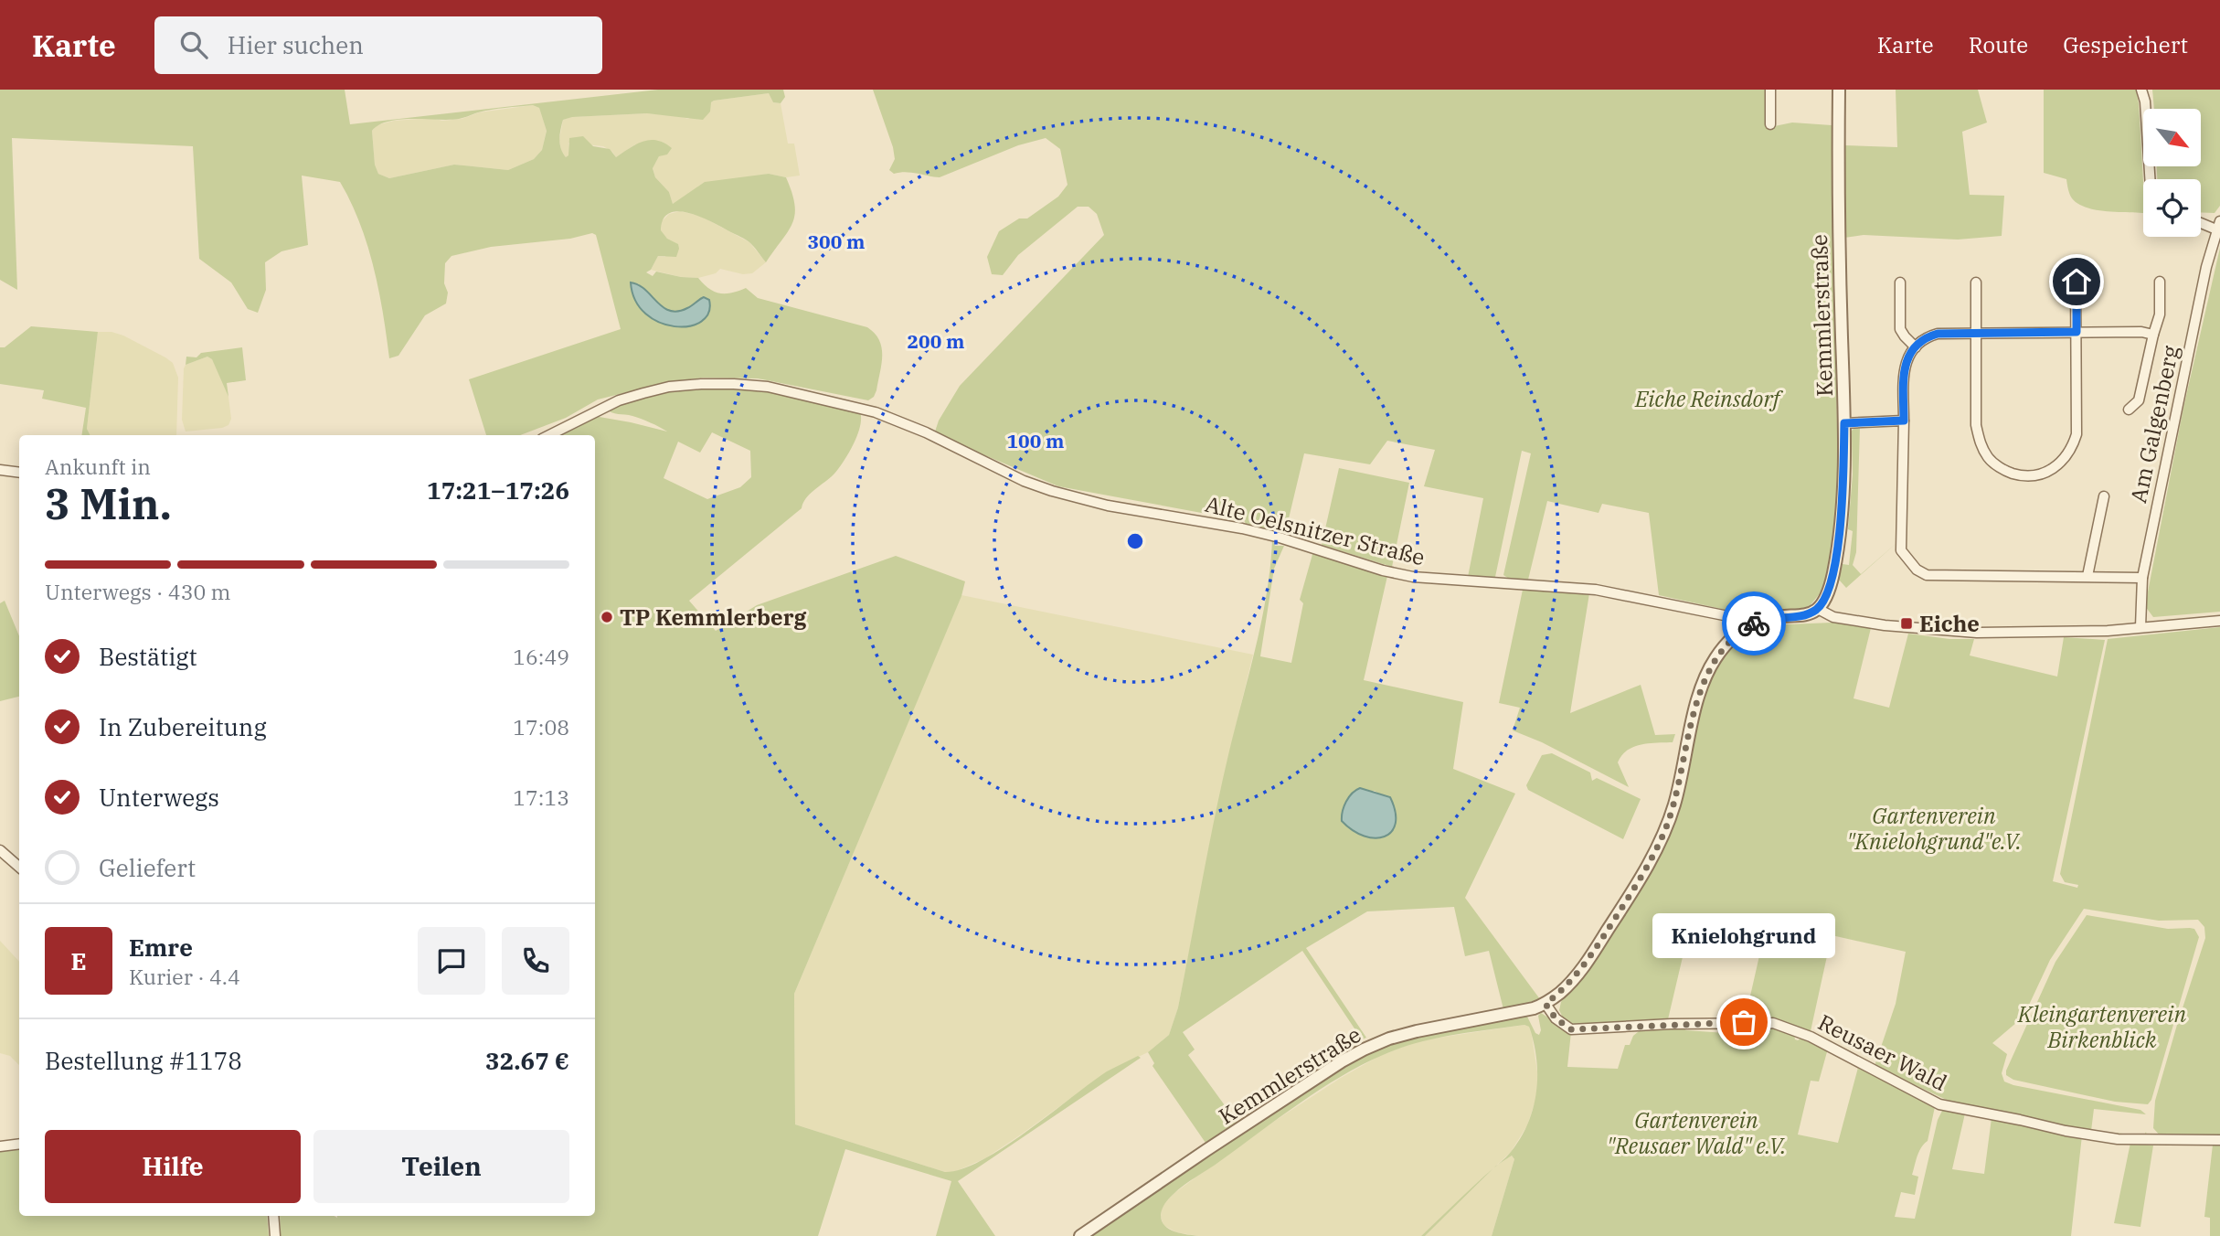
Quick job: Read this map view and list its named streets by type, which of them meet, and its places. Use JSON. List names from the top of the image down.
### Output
{
  "streets": {
    "street": [
      "Kemmlerstraße",
      "Am Galgenberg",
      "Alte Oelsnitzer Straße",
      "Reusaer Wald"
    ]
  },
  "crossings": [
    ["Kemmlerstraße", "Alte Oelsnitzer Straße"],
    ["Kemmlerstraße", "Reusaer Wald"]
  ],
  "parks": [
    "Eiche Reinsdorf",
    "Gartenverein \"Knielohgrund\"e.V.",
    "Kleingartenverein Birkenblick",
    "Gartenverein \"Reusaer Wald\" e.V."
  ],
  "places": {
    "other": ["TP Kemmlerberg", "Knielohgrund"],
    "transit": ["Eiche"]
  },
  "north": "bottom right",
  "page": {
    "header": "Karte",
    "search": "Hier suchen",
    "nav": ["Karte", "Route", "Gespeichert"],
    "heading": ["3 Min.", "Ankunft in", "17:21–17:26"],
    "panel": [
      "Emre",
      "Kurier · 4.4",
      "Bestellung #1178",
      "32.67 €"
    ],
    "bar": "Unterwegs · 430 m",
    "list": [
      ["Bestätigt", "16:49"],
      ["In Zubereitung", "17:08"],
      ["Unterwegs", "17:13"],
      "Geliefert"
    ],
    "bubble": "Knielohgrund",
    "round": "E",
    "buttons": ["Hilfe", "Teilen"]
  },
  "rings": ["300 m", "200 m", "100 m"]
}
